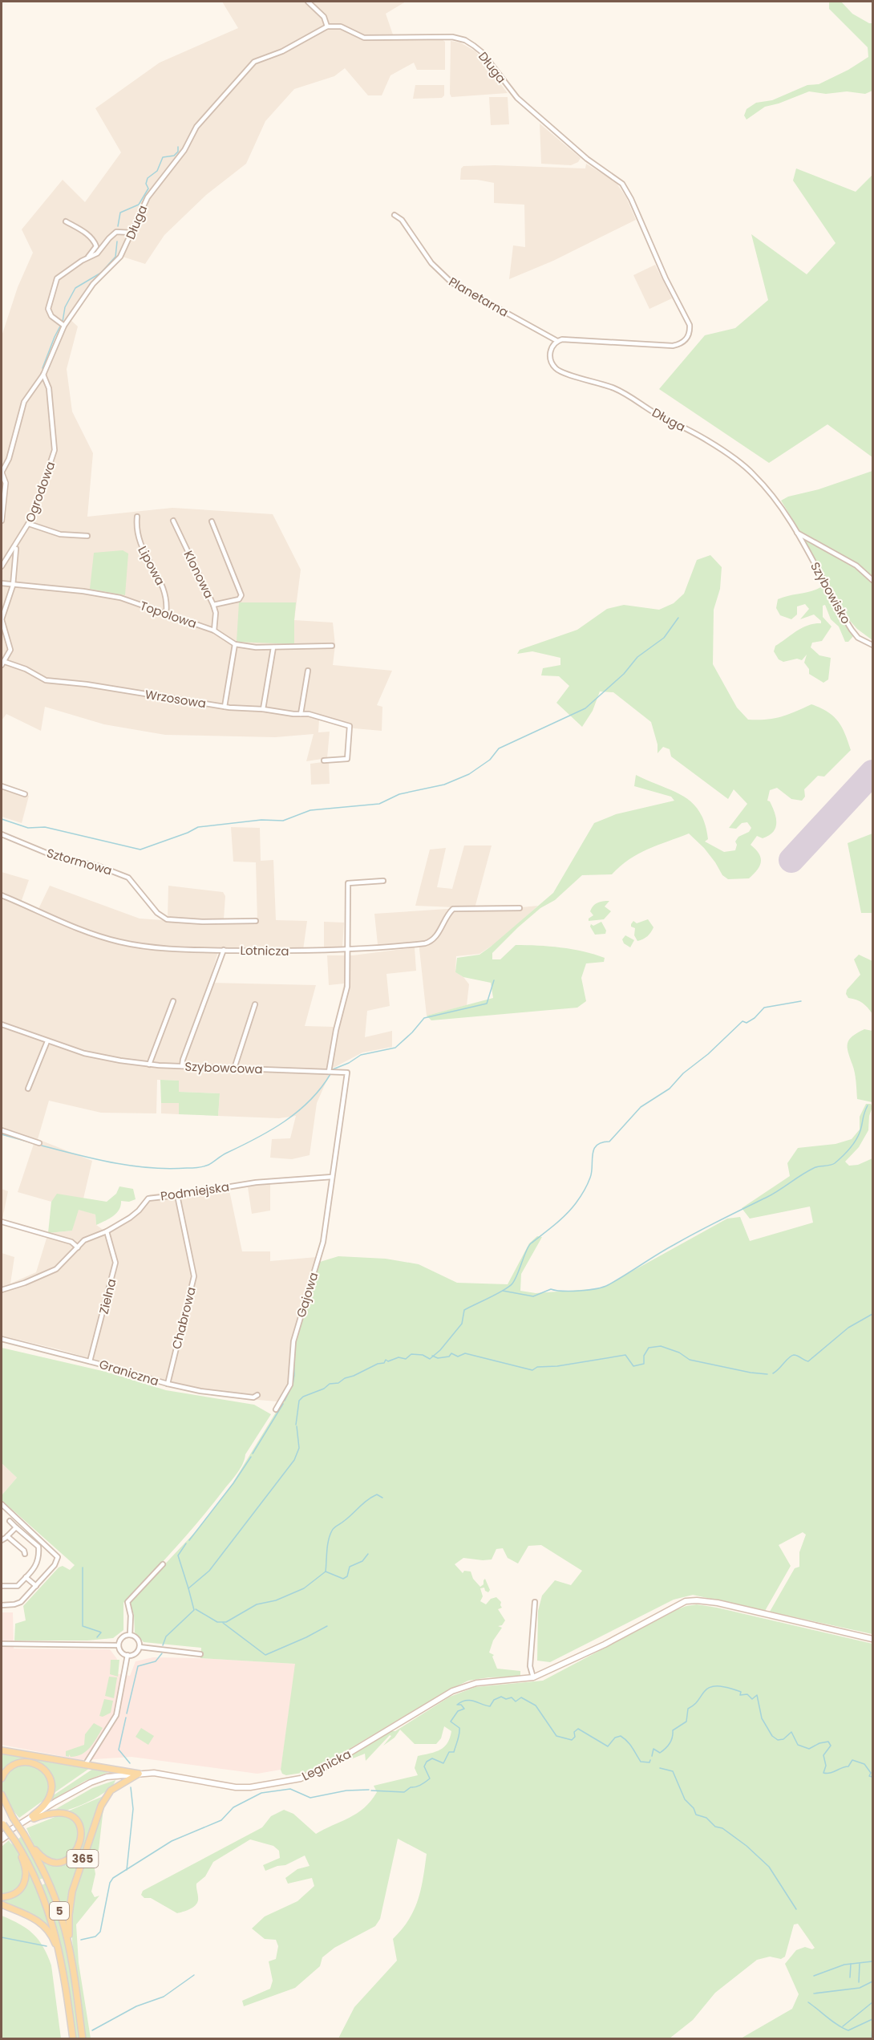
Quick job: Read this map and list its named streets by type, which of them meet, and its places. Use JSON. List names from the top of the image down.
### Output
{
  "streets": {
    "main road": ["Legnicka", "365", "5"],
    "street": [
      "Długa",
      "Planetarna",
      "Ogrodowa",
      "Lipowa",
      "Klonowa",
      "Szybowisko",
      "Topolowa",
      "Wrzosowa",
      "Sztormowa",
      "Lotnicza",
      "Szybowcowa",
      "Podmiejska",
      "Gajowa",
      "Zielna",
      "Chabrowa",
      "Graniczna"
    ]
  },
  "crossings": [
    ["Długa", "Planetarna"],
    ["Długa", "Ogrodowa"],
    ["Długa", "Szybowisko"],
    ["Lipowa", "Topolowa"],
    ["Klonowa", "Topolowa"],
    ["Szybowcowa", "Podmiejska"],
    ["Szybowcowa", "Gajowa"],
    ["Podmiejska", "Gajowa"],
    ["Podmiejska", "Zielna"],
    ["Podmiejska", "Chabrowa"],
    ["Zielna", "Graniczna"],
    ["Chabrowa", "Graniczna"],
    ["Legnicka", "365"],
    ["365", "5"]
  ]
}
